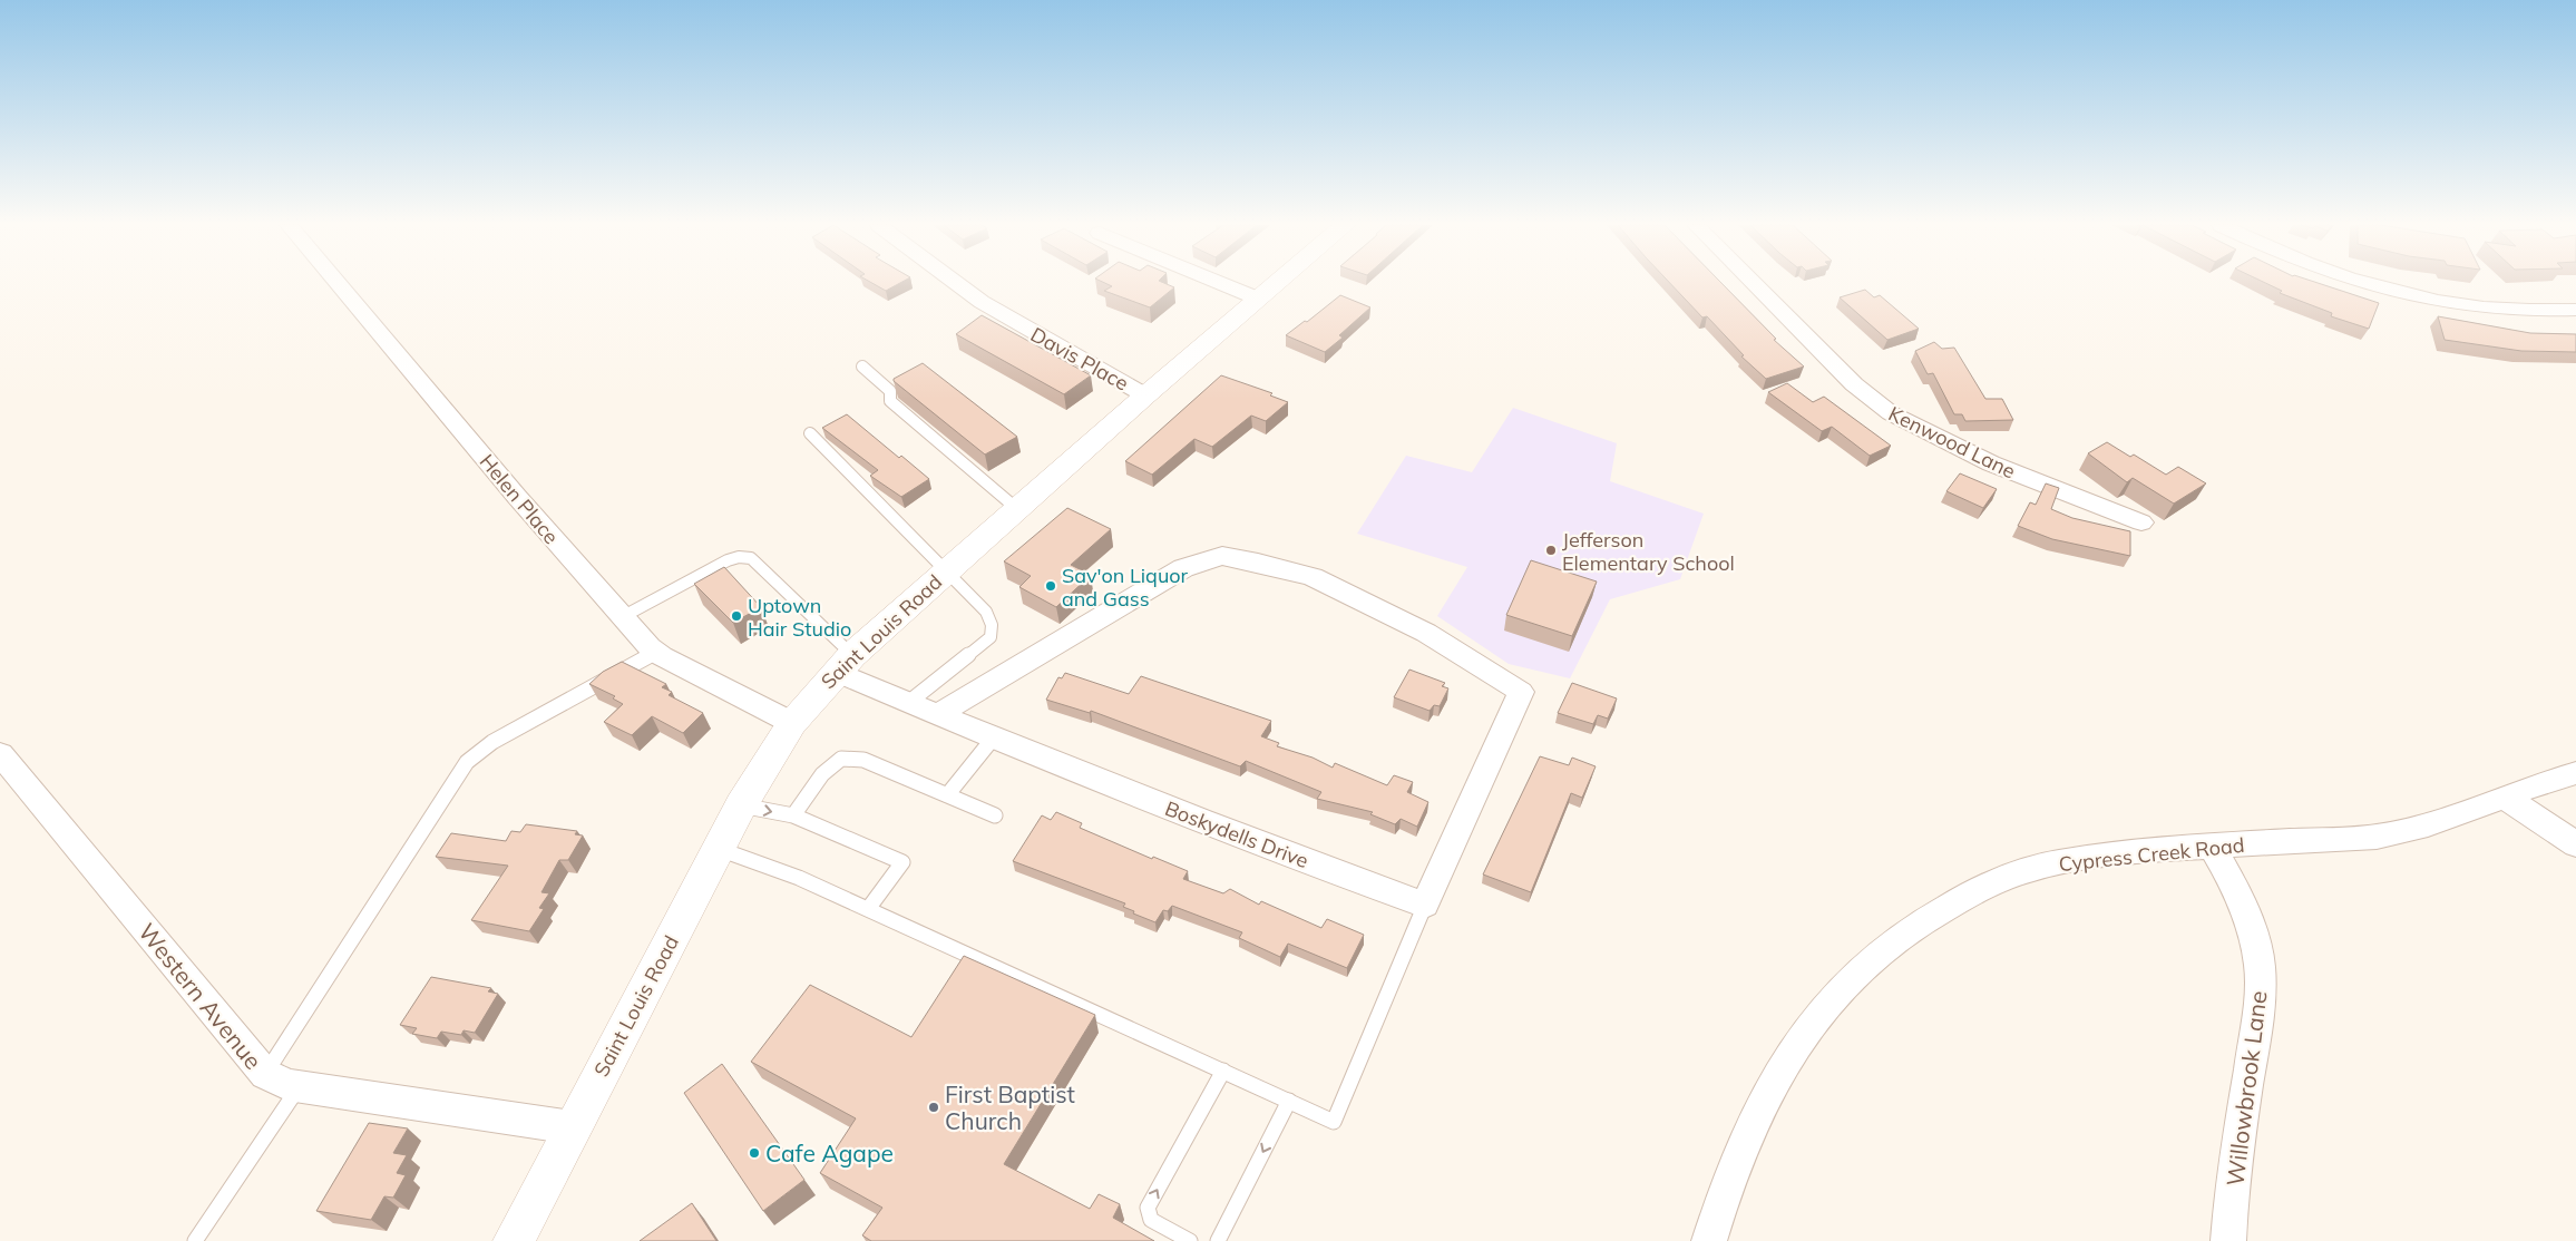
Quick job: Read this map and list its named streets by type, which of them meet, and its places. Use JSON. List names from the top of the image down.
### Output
{
  "streets": {
    "street": [
      "Davis Place",
      "Kenwood Lane",
      "Helen Place",
      "Saint Louis Road",
      "Boskydells Drive",
      "Cypress Creek Road",
      "Western Avenue",
      "Willowbrook Lane"
    ]
  },
  "crossings": [
    ["Davis Place", "Saint Louis Road"],
    ["Helen Place", "Saint Louis Road"],
    ["Saint Louis Road", "Boskydells Drive"],
    ["Saint Louis Road", "Western Avenue"],
    ["Cypress Creek Road", "Willowbrook Lane"]
  ],
  "places": [
    "Jefferson Elementary School",
    "Sav'on Liquor and Gass",
    "Uptown Hair Studio",
    "First Baptist Church",
    "Cafe Agape"
  ]
}
